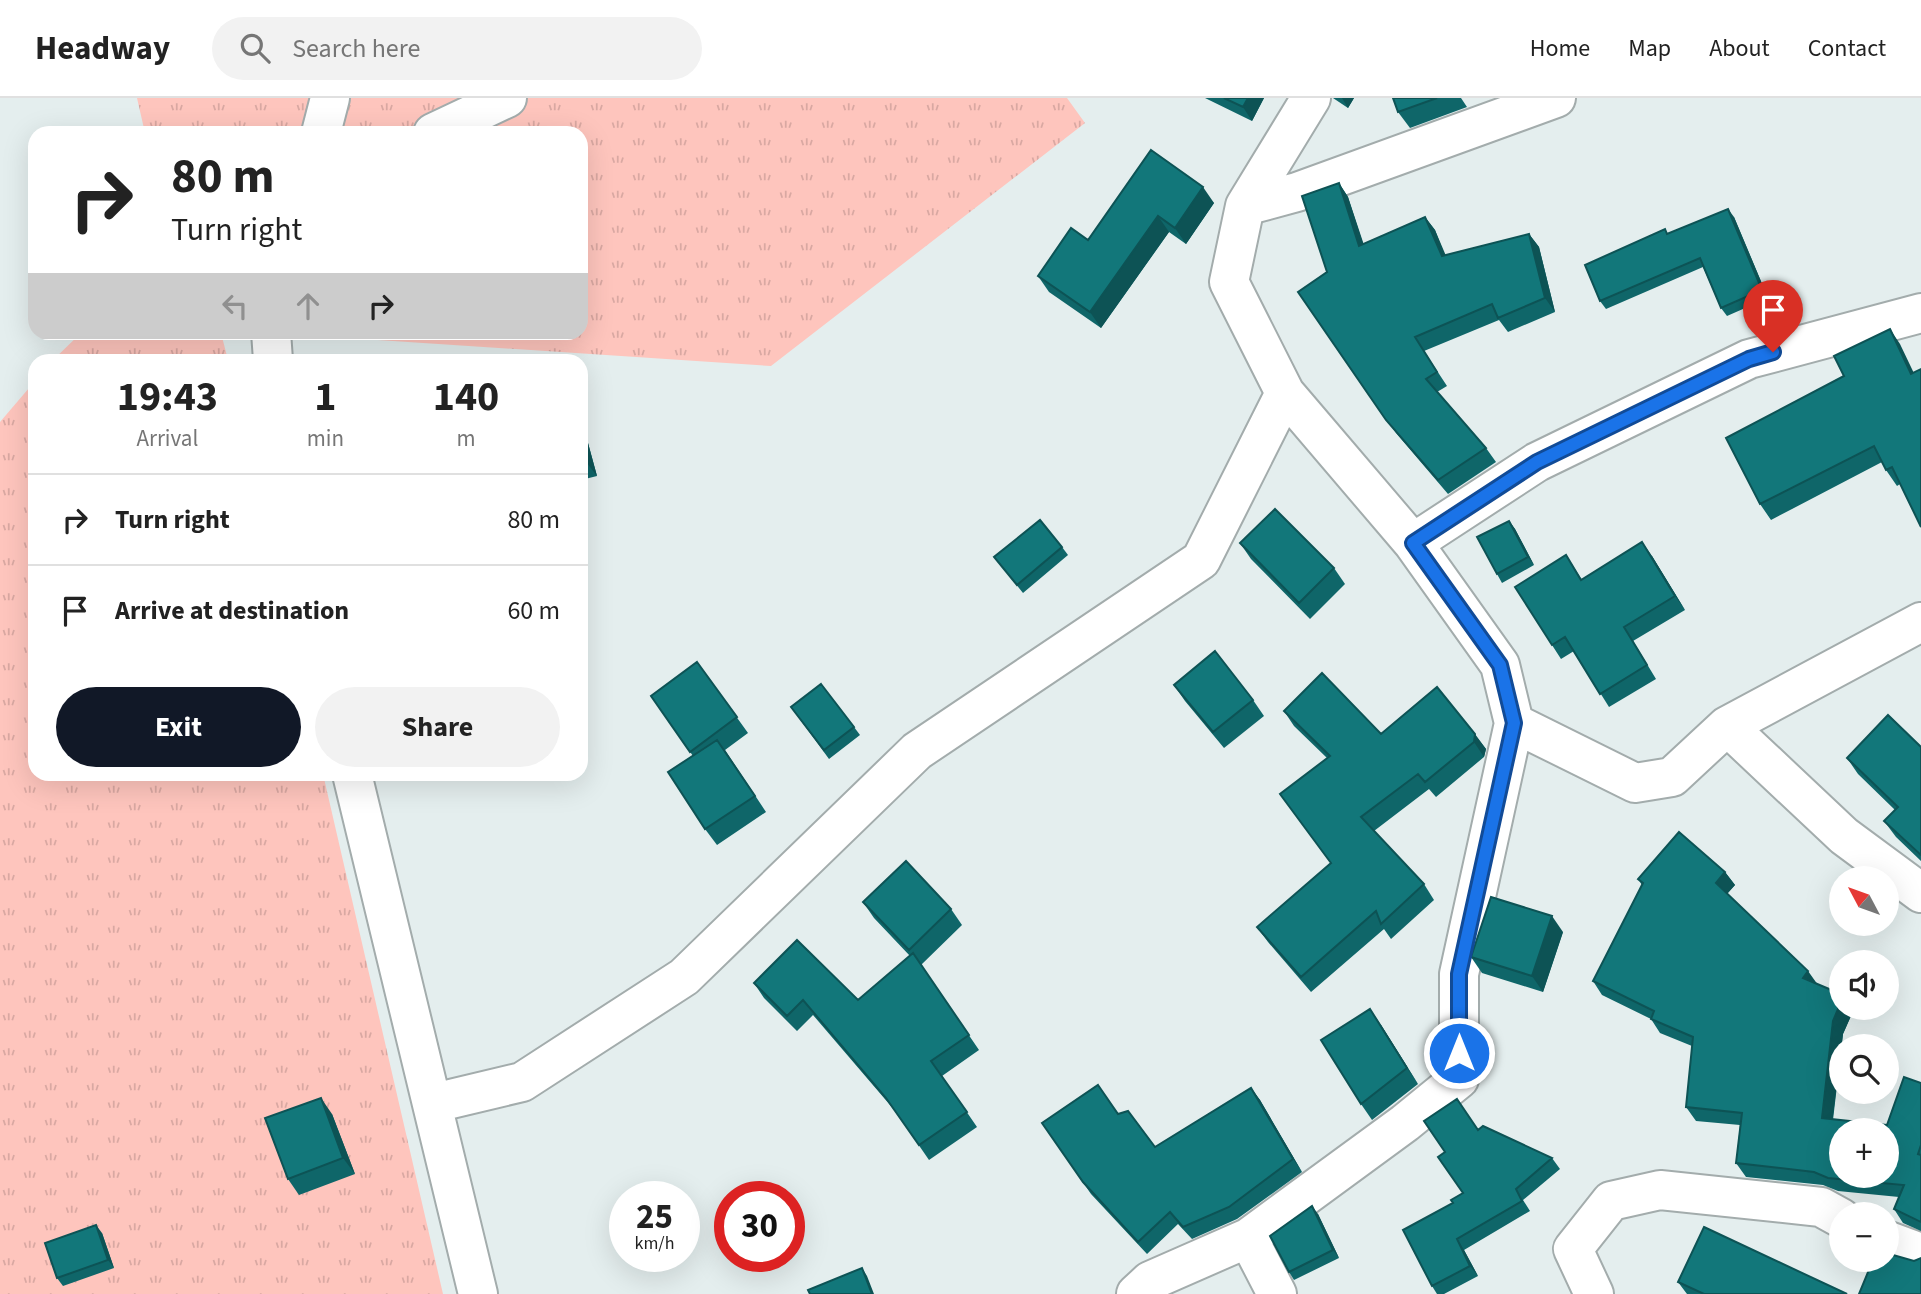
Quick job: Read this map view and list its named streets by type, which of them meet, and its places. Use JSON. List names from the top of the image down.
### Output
{
  "north": "top left",
  "page": {
    "header": "Headway",
    "search": "Search here",
    "nav": [
      "Home",
      "Map",
      "About",
      "Contact"
    ],
    "turn": ["80 m", "Turn right"],
    "eta": [
      "19:43",
      "Arrival",
      "1",
      "min",
      "140",
      "m"
    ],
    "list": [
      {
        "name": "Turn right",
        "value": "80 m"
      },
      {
        "name": "Arrive at destination",
        "value": "60 m"
      }
    ],
    "buttons": ["Exit", "Share"],
    "map_buttons": ["+", "−"],
    "speed": "25 km/h",
    "limit": "30"
  }
}
